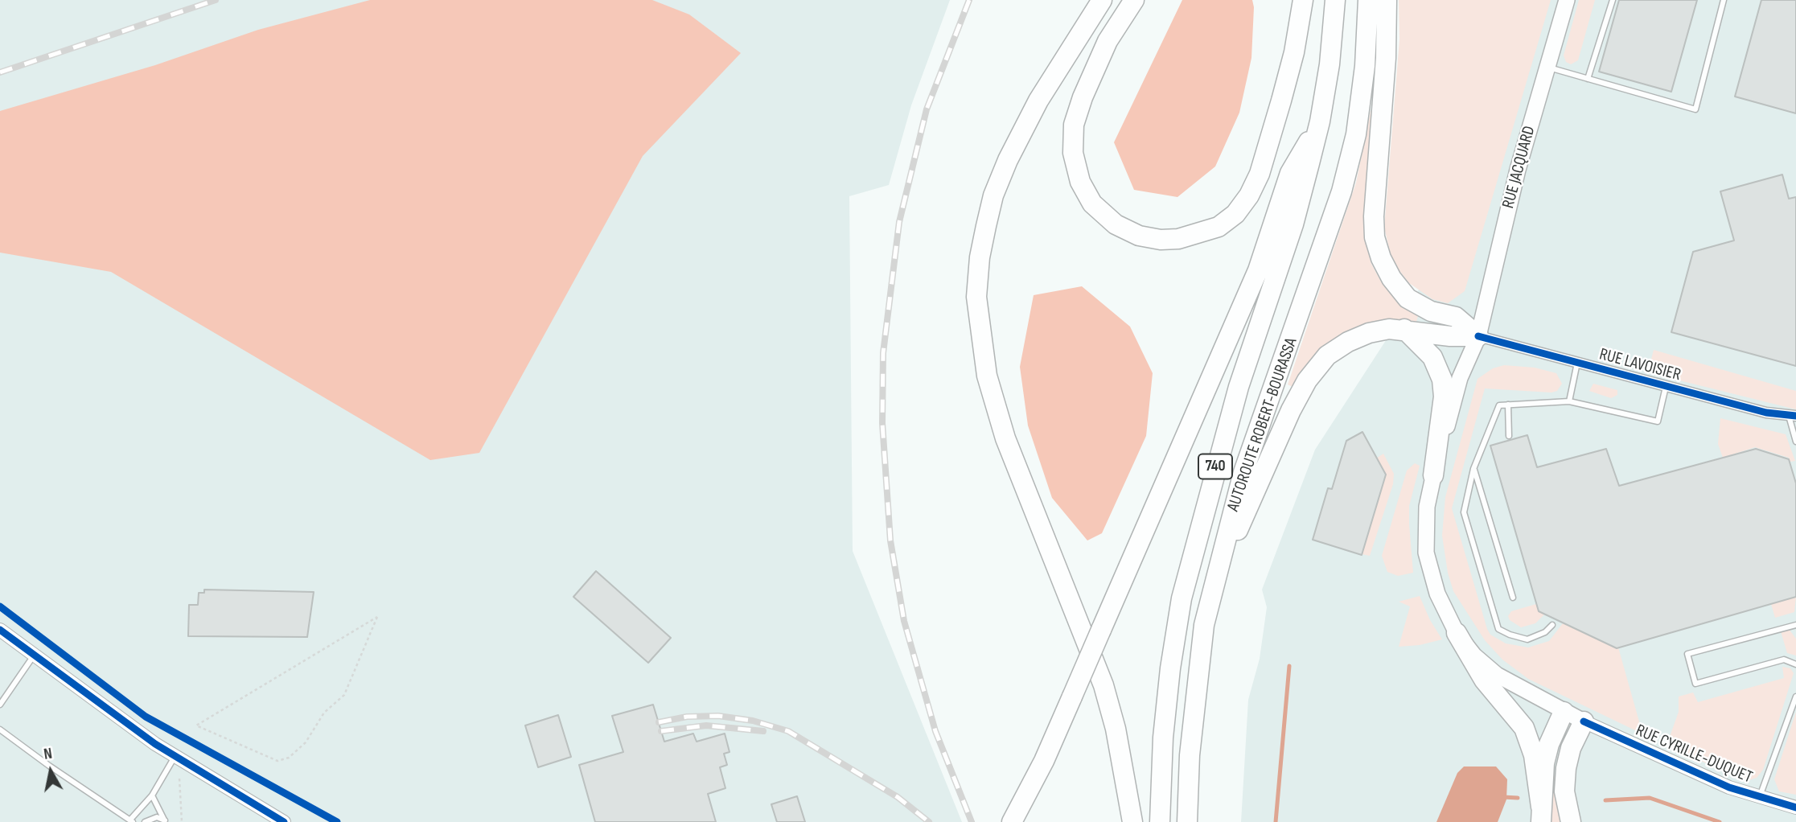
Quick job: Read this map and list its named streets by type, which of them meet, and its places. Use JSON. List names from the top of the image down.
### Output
{
  "streets": {
    "highway": ["AUTOROUTE ROBERT-BOURASSA", "740"],
    "main road": ["RUE JACQUARD", "RUE CYRILLE-DUQUET"],
    "street": ["RUE LAVOISIER"]
  },
  "crossings": [
    ["RUE JACQUARD", "RUE LAVOISIER"],
    ["RUE JACQUARD", "RUE CYRILLE-DUQUET"],
    ["RUE LAVOISIER", "RUE CYRILLE-DUQUET"]
  ],
  "north": "top"
}
